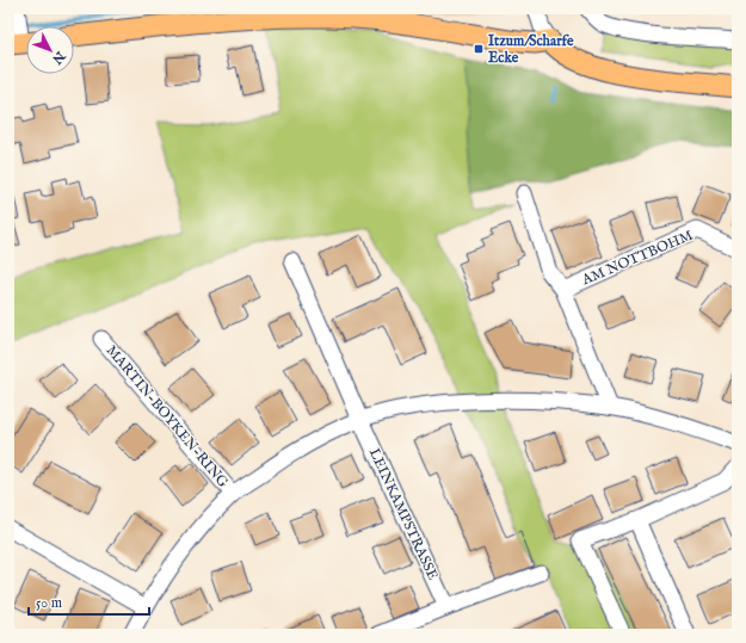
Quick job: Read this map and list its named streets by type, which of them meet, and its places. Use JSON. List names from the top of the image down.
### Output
{
  "streets": {
    "street": ["AM NOTTBOHM", "MARTIN-BOYKEN-RING", "LEINKAMPSTRASSE"]
  },
  "crossings": [
    ["AM NOTTBOHM", "MARTIN-BOYKEN-RING"],
    ["MARTIN-BOYKEN-RING", "LEINKAMPSTRASSE"]
  ],
  "places": {
    "transit": ["Itzum/Scharfe Ecke"]
  },
  "scale_bar": "50 m",
  "north": "bottom right"
}
